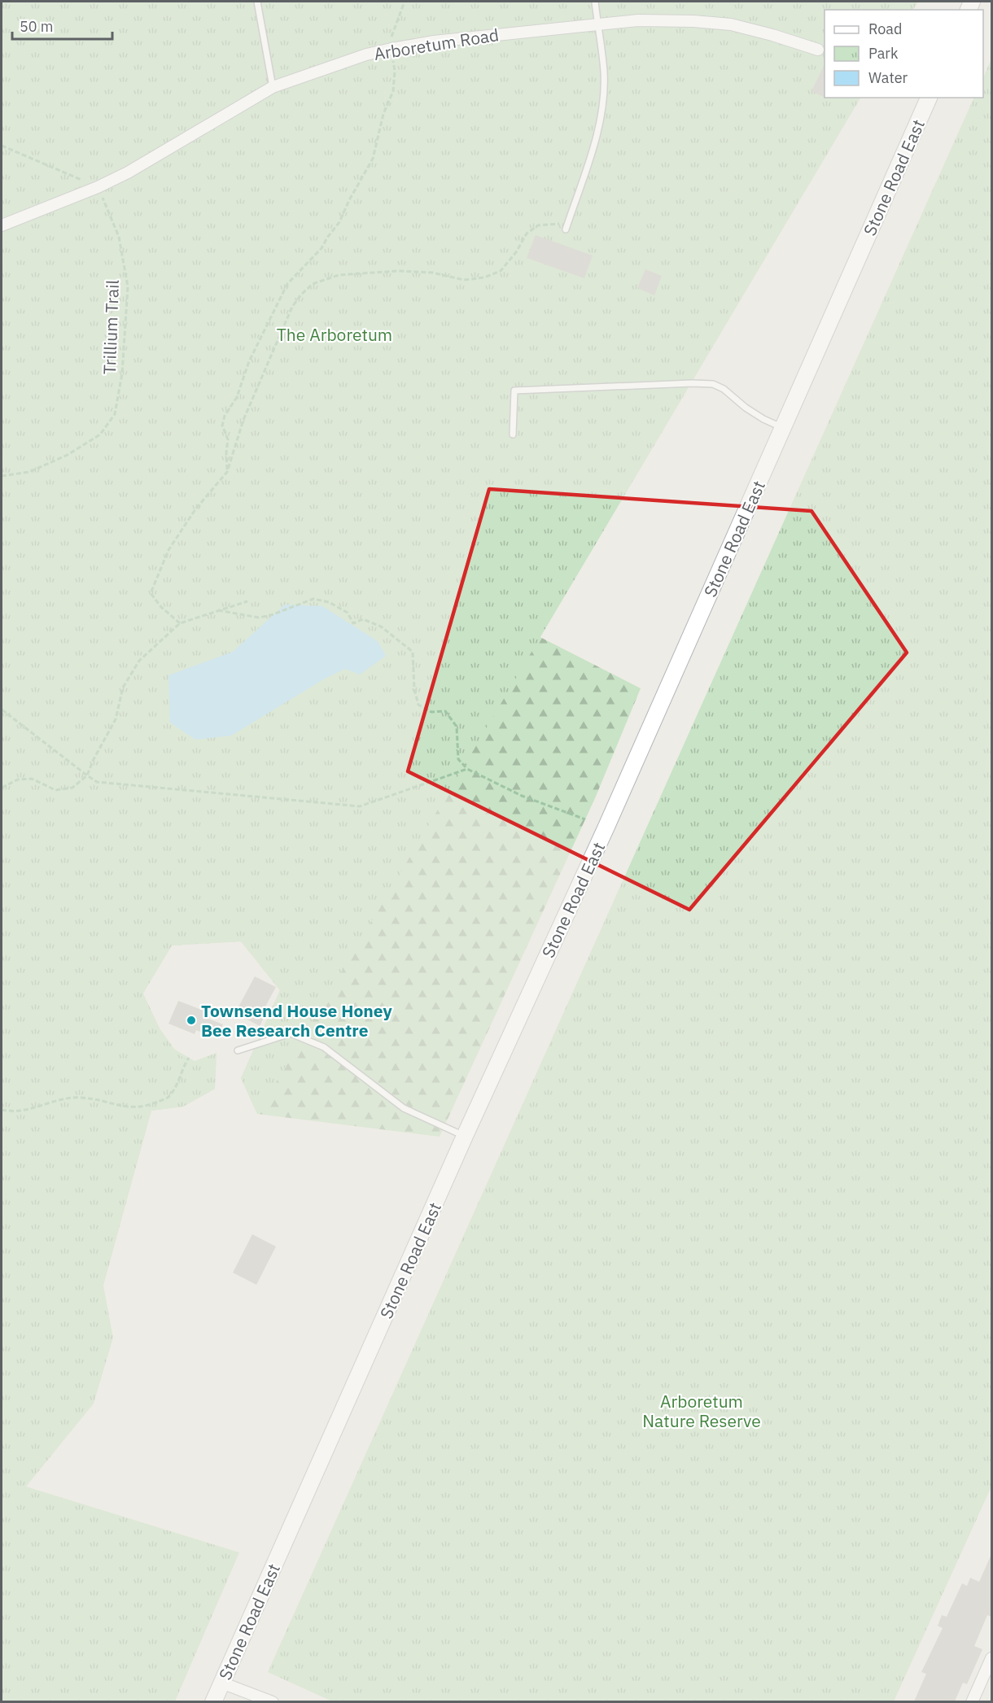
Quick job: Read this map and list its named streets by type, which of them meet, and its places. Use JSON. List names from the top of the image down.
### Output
{
  "streets": {
    "main road": ["Stone Road East"],
    "street": ["Arboretum Road"],
    "path": ["Trillium Trail"]
  },
  "crossings": [
    ["Arboretum Road", "Trillium Trail"]
  ],
  "parks": ["The Arboretum", "Arboretum Nature Reserve"],
  "places": ["Townsend House Honey Bee Research Centre"],
  "legend": ["Road", "Park", "Water"],
  "scale_bar": "50 m"
}
